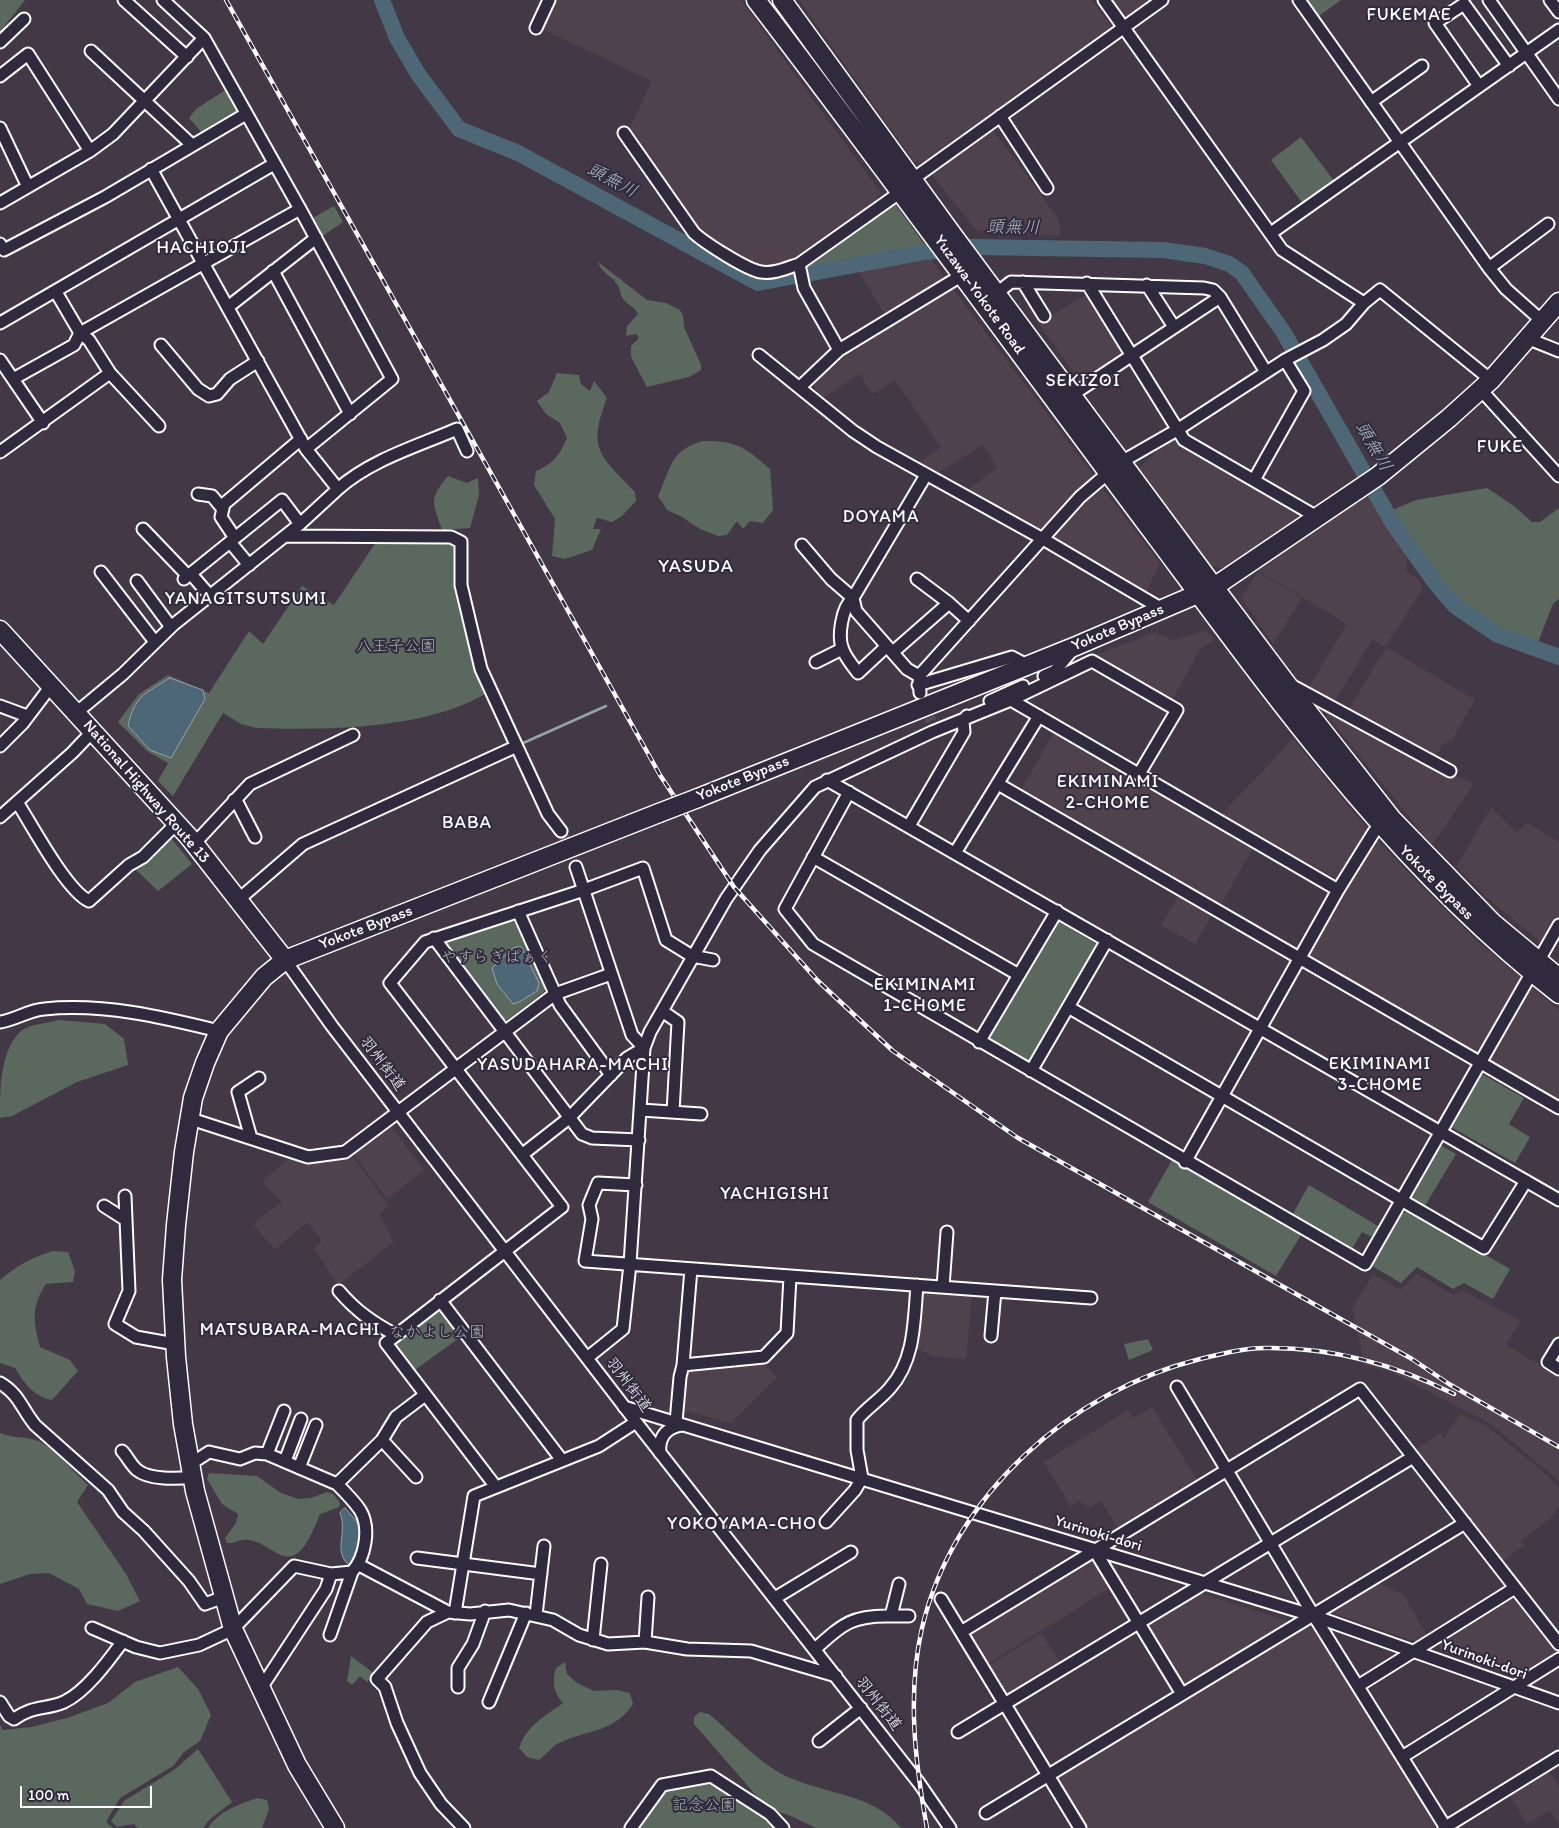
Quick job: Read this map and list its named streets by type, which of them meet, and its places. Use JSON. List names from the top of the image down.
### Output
{
  "streets": {
    "highway": ["Yuzawa-Yokote Road", "Yokote Bypass", "National Highway Route 13"],
    "street": ["羽州街道", "Yurinoki-dori"]
  },
  "crossings": [
    ["Yuzawa-Yokote Road", "Yokote Bypass"],
    ["Yokote Bypass", "National Highway Route 13"],
    ["Yokote Bypass", "羽州街道"],
    ["National Highway Route 13", "羽州街道"],
    ["羽州街道", "Yurinoki-dori"]
  ],
  "districts": [
    "FUKEMAE",
    "HACHIOJI",
    "SEKIZOI",
    "FUKE",
    "DOYAMA",
    "YASUDA",
    "YANAGITSUTSUMI",
    "EKIMINAMI 2-CHOME",
    "BABA",
    "EKIMINAMI 1-CHOME",
    "EKIMINAMI 3-CHOME",
    "YASUDAHARA-MACHI",
    "YACHIGISHI",
    "MATSUBARA-MACHI",
    "YOKOYAMA-CHO"
  ],
  "water": ["頭無川"],
  "parks": [
    "八王子公園",
    "やすらぎぱぁく",
    "なかよし公園",
    "記念公園"
  ],
  "scale_bar": "100 m"
}
